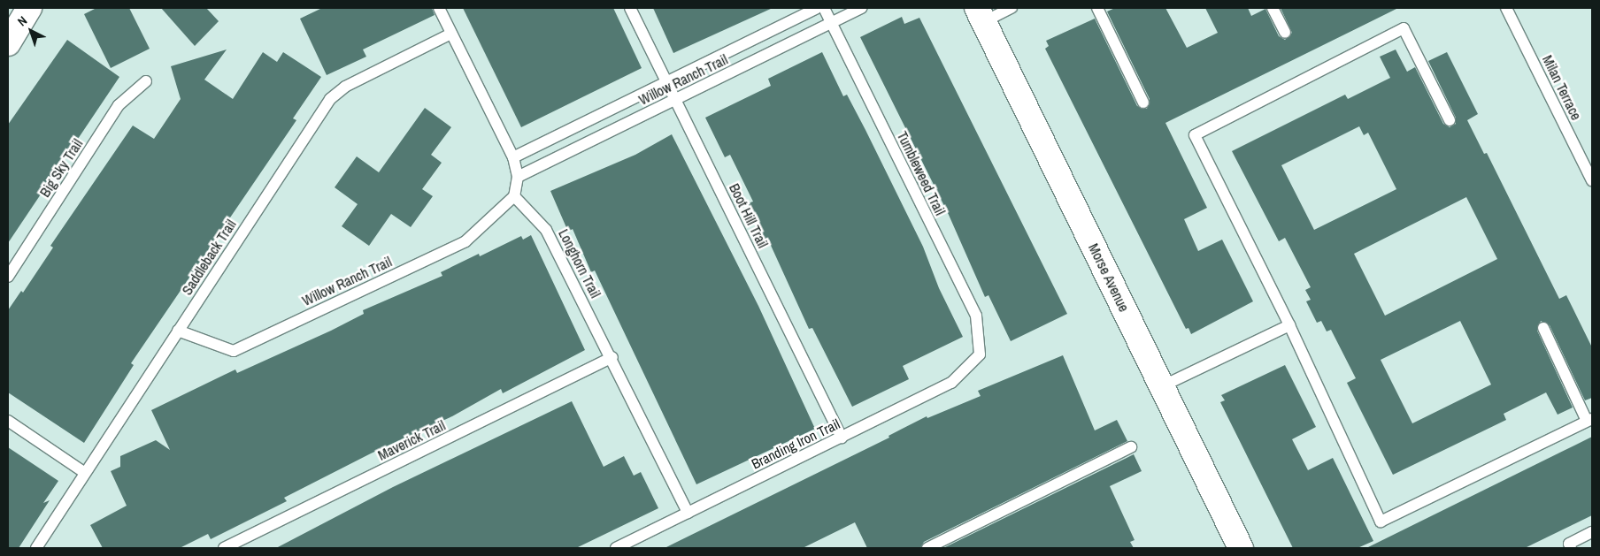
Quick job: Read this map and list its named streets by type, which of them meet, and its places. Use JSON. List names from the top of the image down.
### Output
{
  "streets": {
    "street": ["Morse Avenue"],
    "lane": [
      "Willow Ranch Trail",
      "Milan Terrace",
      "Big Sky Trail",
      "Tumbleweed Trail",
      "Boot Hill Trail",
      "Saddleback Trail",
      "Longhorn Trail",
      "Maverick Trail",
      "Branding Iron Trail"
    ]
  },
  "crossings": [
    ["Willow Ranch Trail", "Tumbleweed Trail"],
    ["Willow Ranch Trail", "Boot Hill Trail"],
    ["Willow Ranch Trail", "Saddleback Trail"],
    ["Willow Ranch Trail", "Longhorn Trail"],
    ["Tumbleweed Trail", "Branding Iron Trail"],
    ["Boot Hill Trail", "Branding Iron Trail"],
    ["Longhorn Trail", "Maverick Trail"],
    ["Longhorn Trail", "Branding Iron Trail"]
  ],
  "north": "top left"
}
